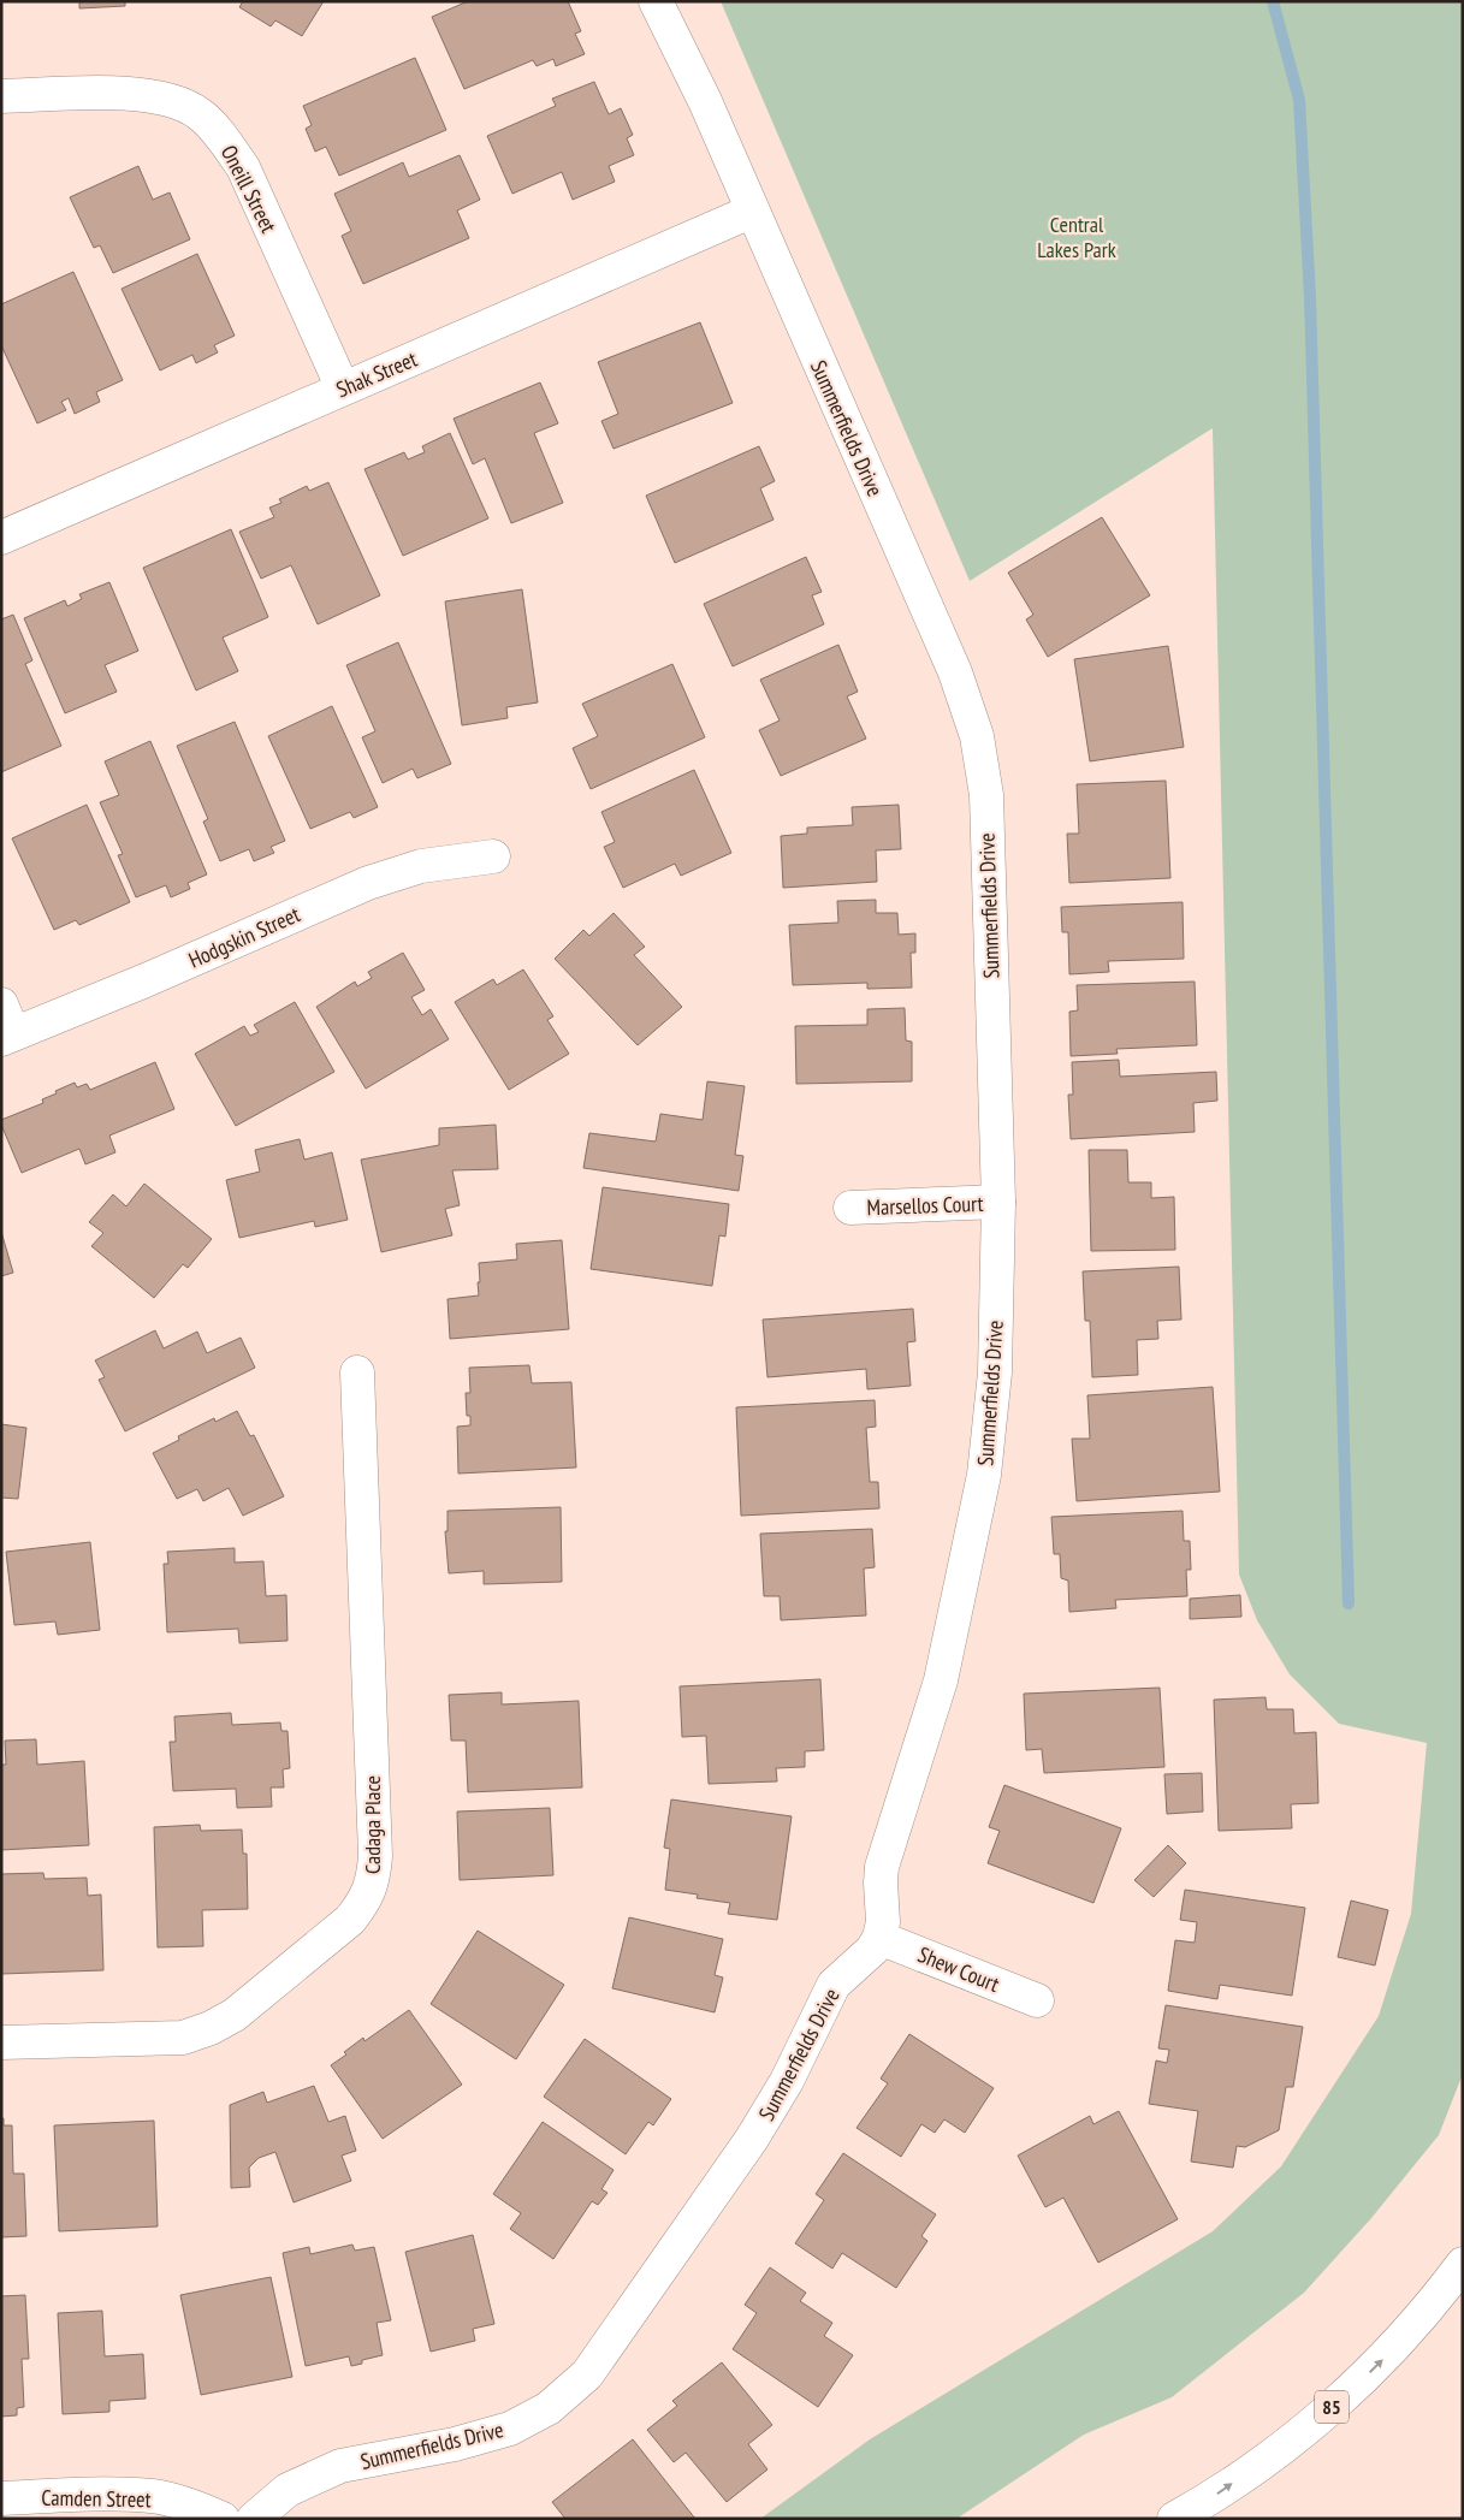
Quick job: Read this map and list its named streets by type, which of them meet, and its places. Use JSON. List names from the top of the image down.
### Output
{
  "streets": {
    "main road": [
      "Oneill Street",
      "Shak Street",
      "Summerfields Drive",
      "Hodgskin Street",
      "Marsellos Court",
      "Cadaga Place",
      "Shew Court",
      "85",
      "Camden Street"
    ]
  },
  "crossings": [
    ["Oneill Street", "Shak Street"],
    ["Shak Street", "Summerfields Drive"],
    ["Summerfields Drive", "Marsellos Court"],
    ["Summerfields Drive", "Shew Court"]
  ],
  "parks": ["Central Lakes Park"]
}
